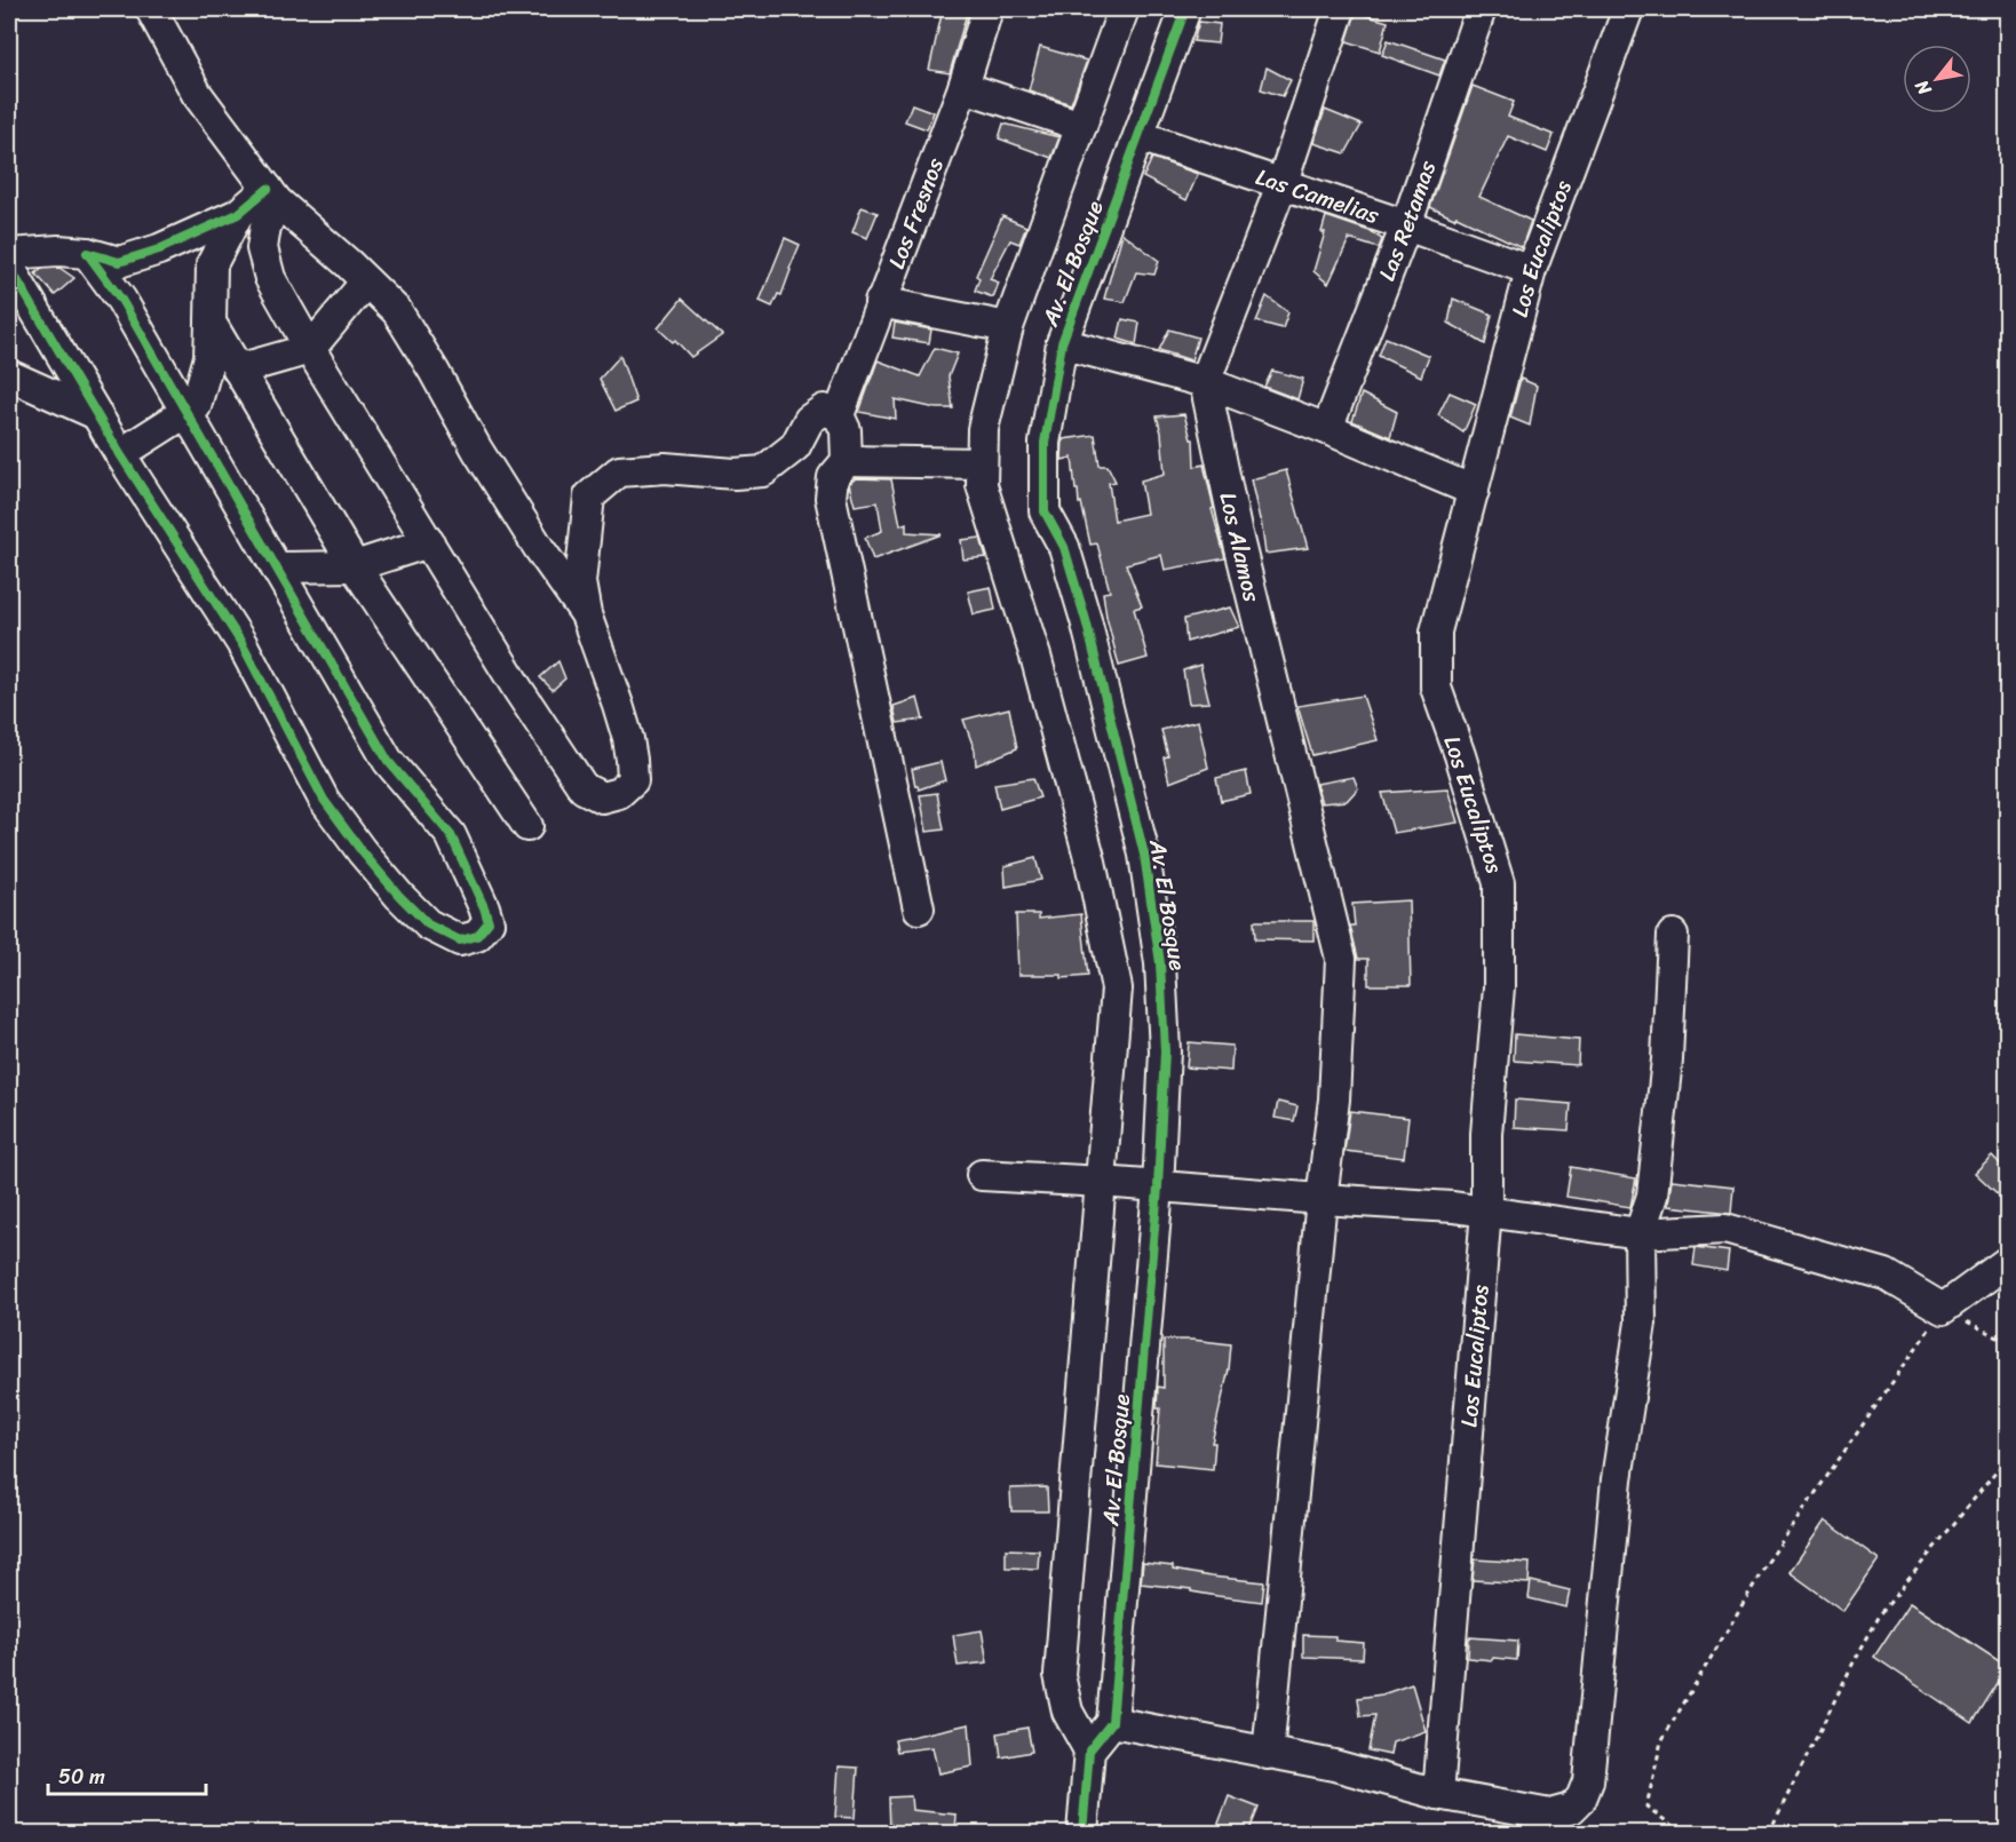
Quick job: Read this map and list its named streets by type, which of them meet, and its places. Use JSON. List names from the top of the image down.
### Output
{
  "streets": {
    "street": [
      "Las Camelias",
      "Los Fresnos",
      "Las Retamas",
      "Los Eucaliptos",
      "Av. El Bosque",
      "Los Alamos"
    ]
  },
  "crossings": [
    ["Las Camelias", "Las Retamas"],
    ["Las Camelias", "Los Eucaliptos"],
    ["Las Camelias", "Av. El Bosque"]
  ],
  "scale_bar": "50 m",
  "north": "bottom left"
}
